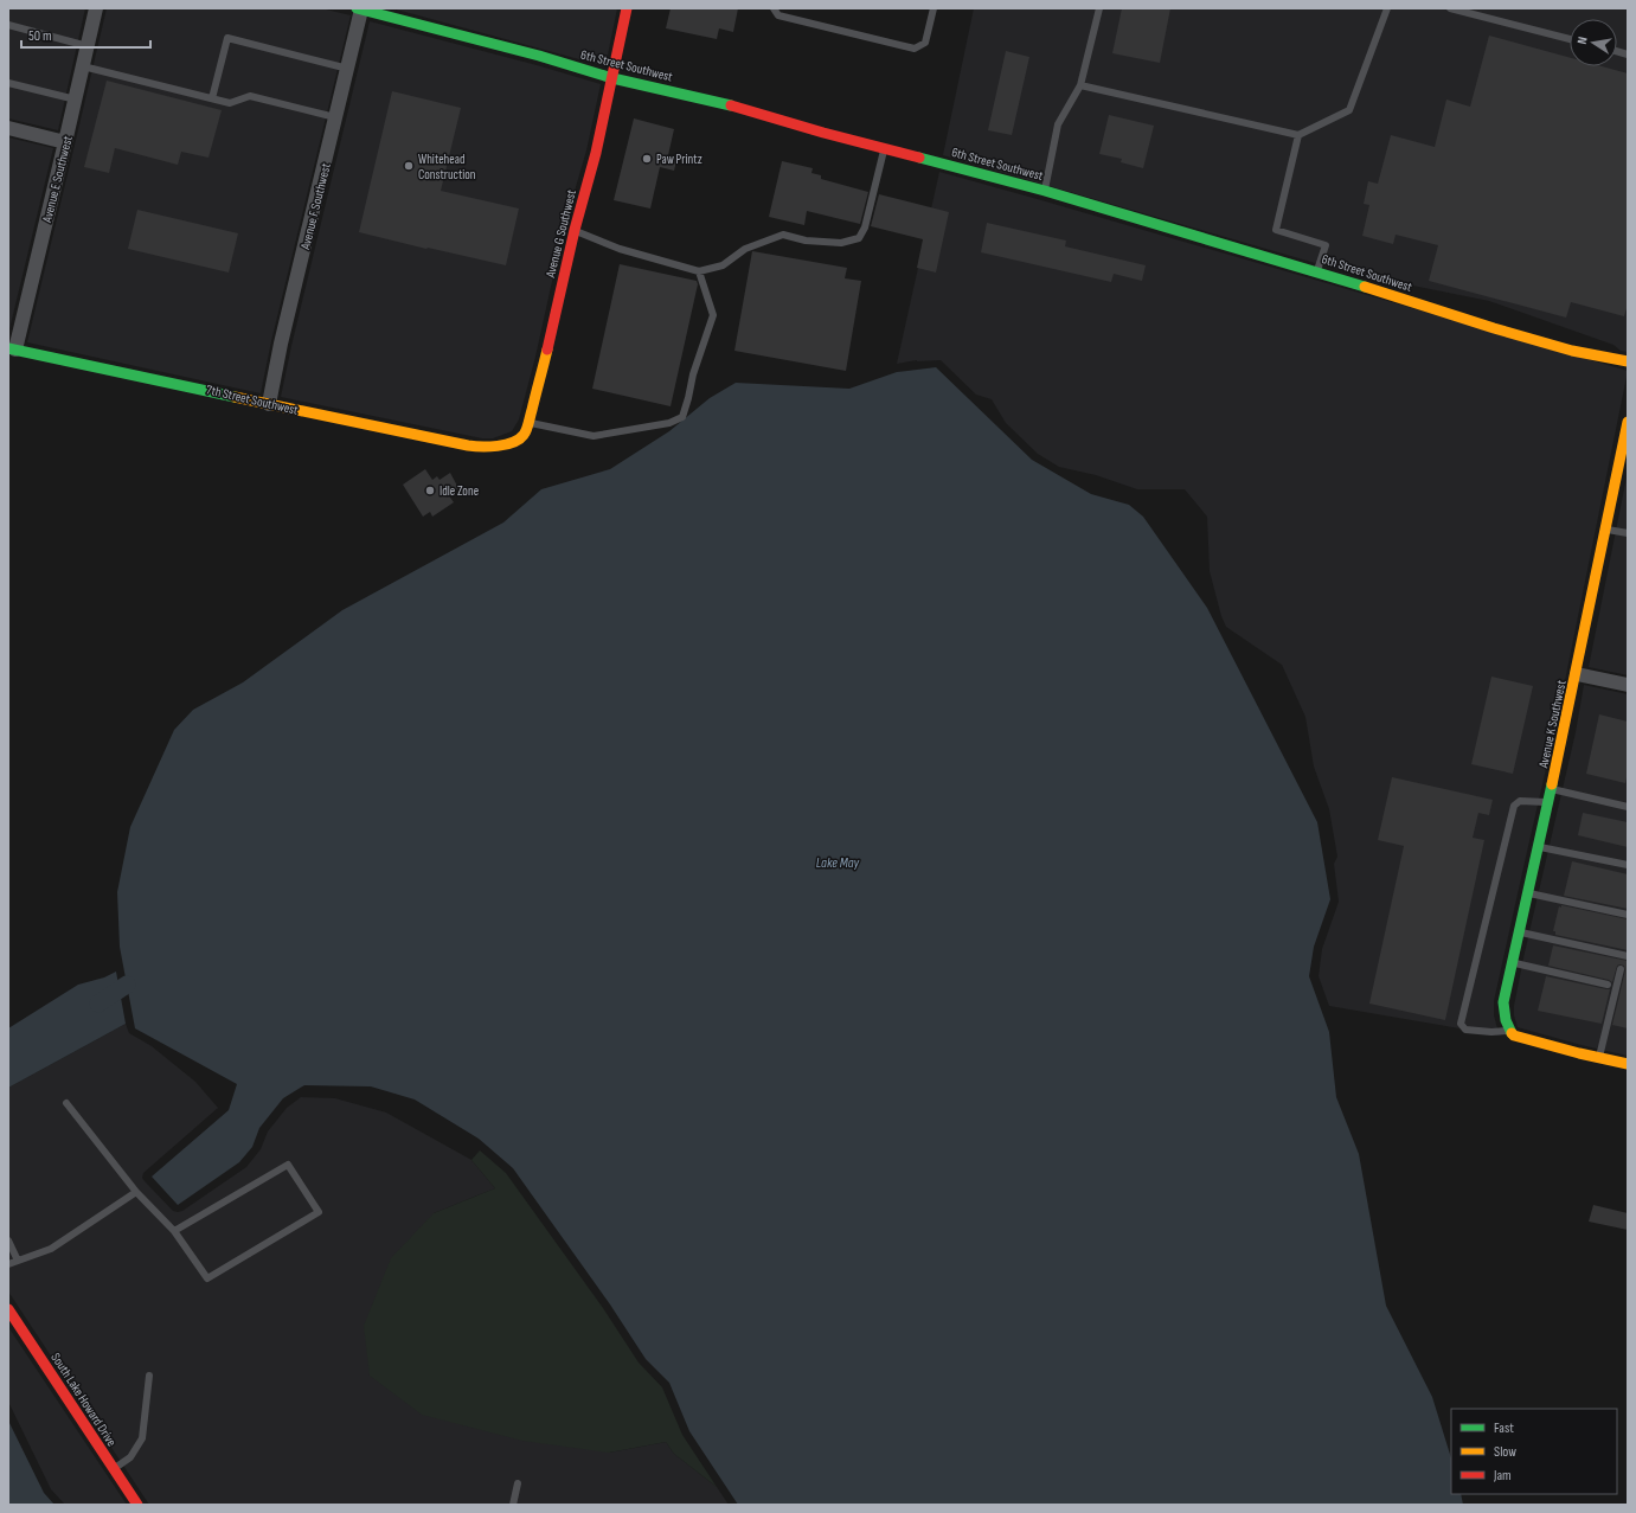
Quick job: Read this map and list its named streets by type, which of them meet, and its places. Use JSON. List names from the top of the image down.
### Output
{
  "streets": {
    "street": [
      "6th Street Southwest",
      "Avenue E Southwest",
      "Avenue F Southwest",
      "Avenue G Southwest",
      "7th Street Southwest",
      "Avenue K Southwest",
      "South Lake Howard Drive"
    ]
  },
  "crossings": [
    ["6th Street Southwest", "Avenue F Southwest"],
    ["6th Street Southwest", "Avenue G Southwest"],
    ["Avenue E Southwest", "7th Street Southwest"],
    ["Avenue F Southwest", "7th Street Southwest"],
    ["Avenue G Southwest", "7th Street Southwest"]
  ],
  "water": ["Lake May"],
  "places": ["Paw Printz", "Whitehead Construction", "Idle Zone"],
  "legend": ["Fast", "Slow", "Jam"],
  "scale_bar": "50 m",
  "north": "left"
}
